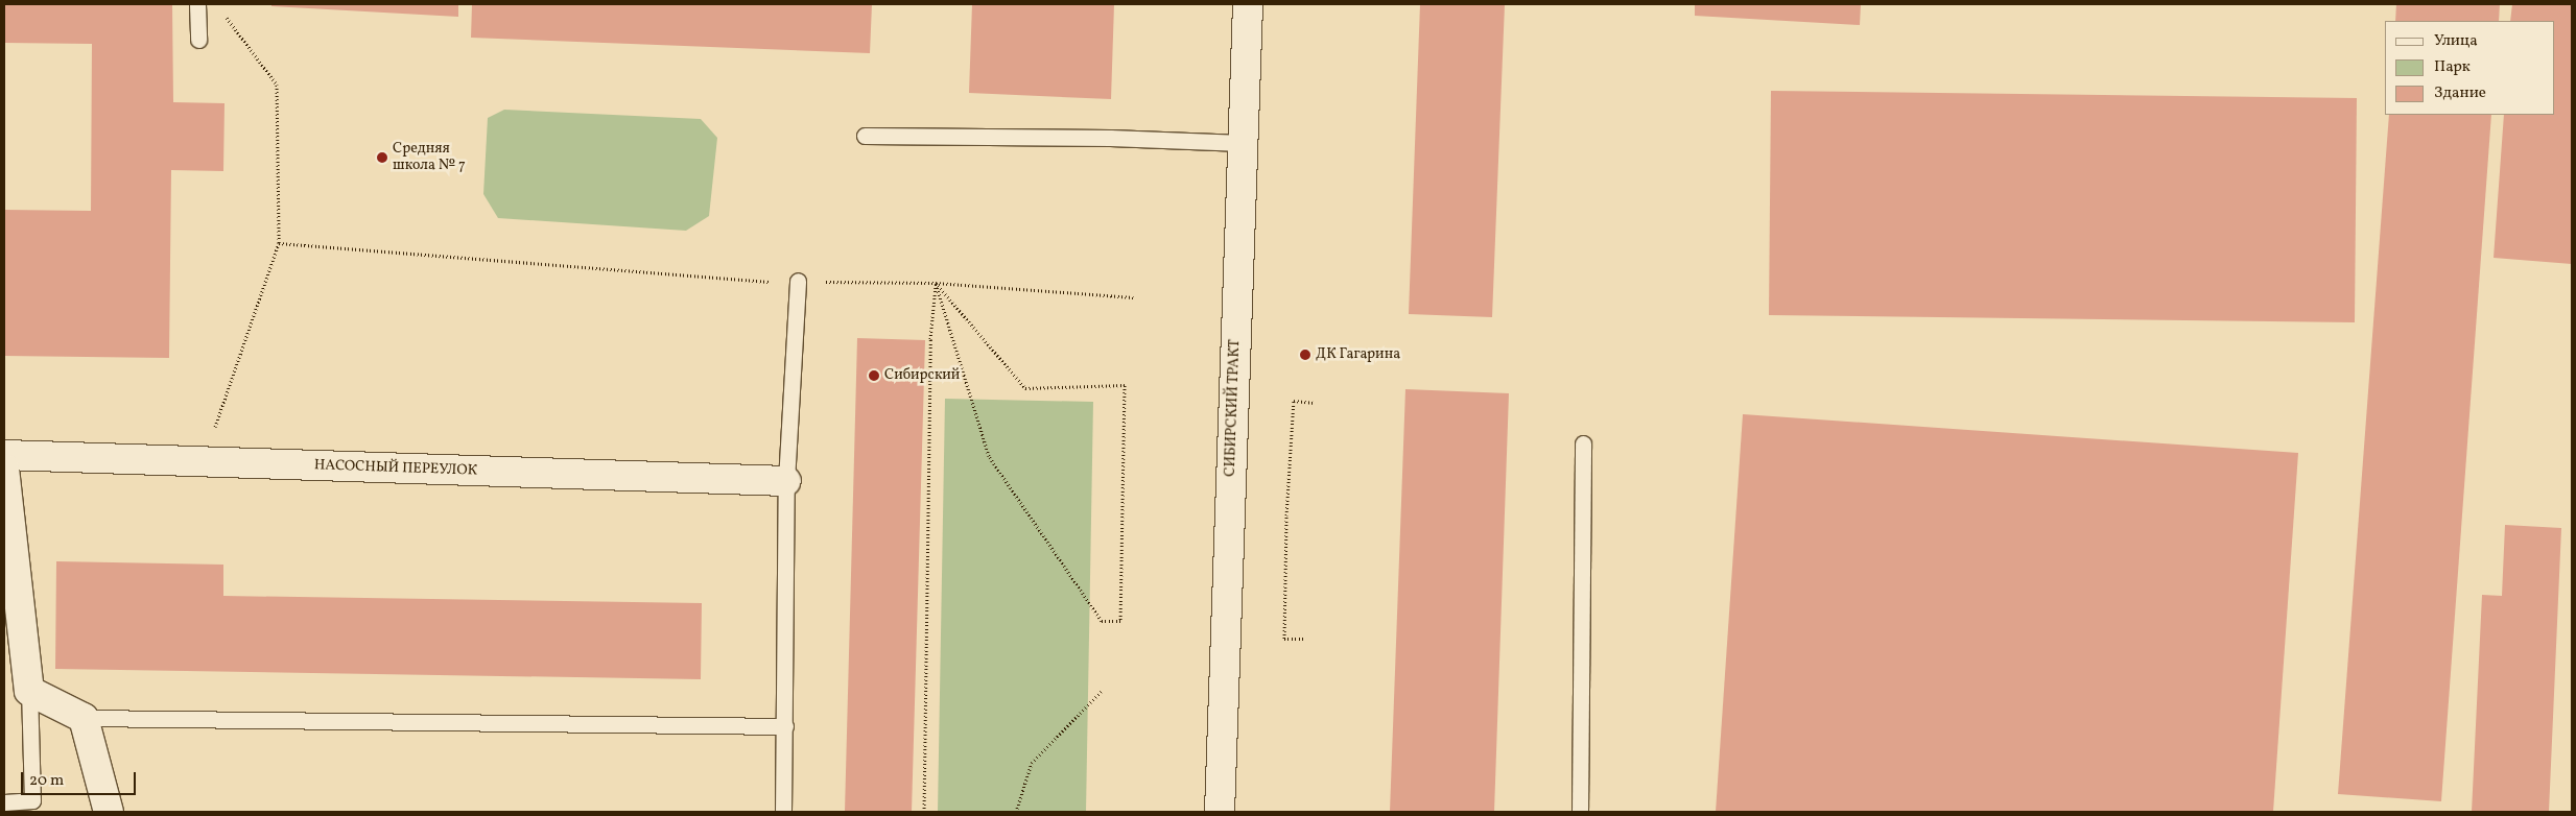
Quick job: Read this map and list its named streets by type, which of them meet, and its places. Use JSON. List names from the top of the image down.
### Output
{
  "streets": {
    "street": ["СИБИРСКИЙ ТРАКТ", "НАСОСНЫЙ ПЕРЕУЛОК"]
  },
  "places": ["Средняя школа № 7", "ДК Гагарина", "Сибирский"],
  "legend": ["Улица", "Парк", "Здание"],
  "scale_bar": "20 m"
}
